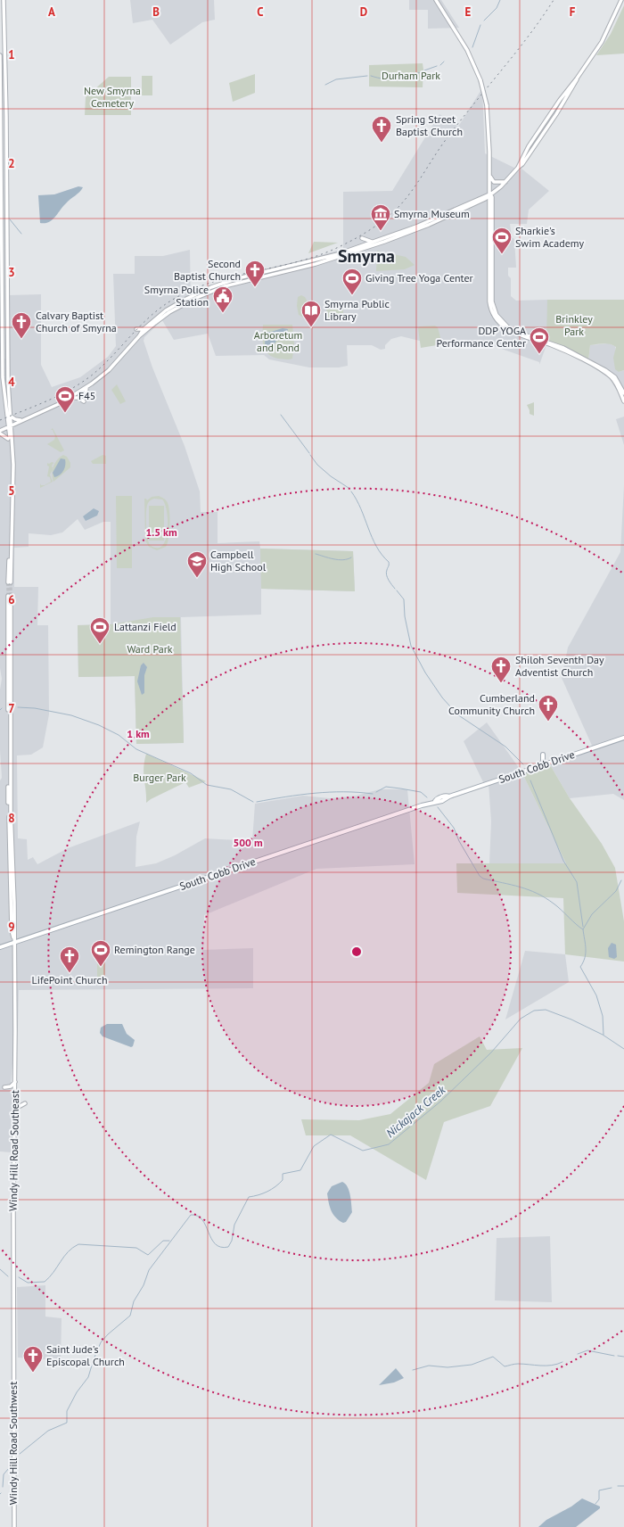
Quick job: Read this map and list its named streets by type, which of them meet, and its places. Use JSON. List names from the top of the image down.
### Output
{
  "streets": {
    "main road": ["South Cobb Drive", "Windy Hill Road Southeast", "Windy Hill Road Southwest"]
  },
  "crossings": [
    ["South Cobb Drive", "Windy Hill Road Southeast"],
    ["Windy Hill Road Southeast", "Windy Hill Road Southwest"]
  ],
  "districts": ["Smyrna"],
  "water": ["Nickajack Creek"],
  "parks": [
    "Durham Park",
    "New Smyrna Cemetery",
    "Brinkley Park",
    "Arboretum and Pond",
    "Ward Park",
    "Burger Park"
  ],
  "places": {
    "church": [
      "Spring Street Baptist Church",
      "Second Baptist Church",
      "Calvary Baptist Church of Smyrna",
      "Shiloh Seventh Day Adventist Church",
      "Cumberland Community Church",
      "LifePoint Church",
      "Saint Jude's Episcopal Church"
    ],
    "museum": ["Smyrna Museum"],
    "sports": [
      "Sharkie's Swim Academy",
      "Giving Tree Yoga Center",
      "DDP YOGA Performance Center",
      "F45",
      "Lattanzi Field",
      "Remington Range"
    ],
    "public building": ["Smyrna Police Station"],
    "library": ["Smyrna Public Library"],
    "school or university": ["Campbell High School"]
  },
  "grid": {
    "columns": [
      "A",
      "B",
      "C",
      "D",
      "E",
      "F"
    ],
    "rows": [
      "1",
      "2",
      "3",
      "4",
      "5",
      "6",
      "7",
      "8",
      "9"
    ]
  },
  "rings": ["1.5 km", "1 km", "500 m"]
}
